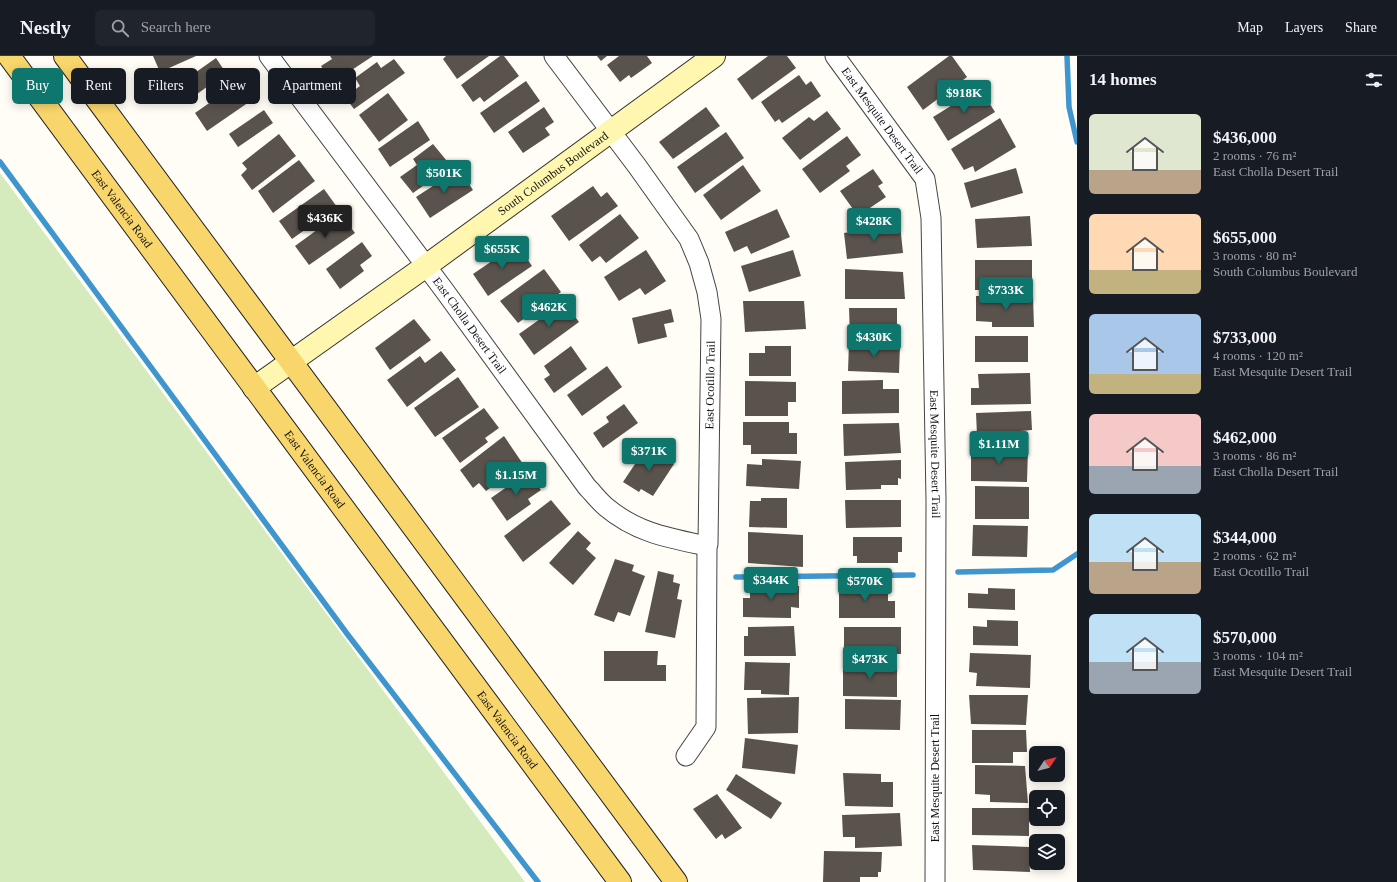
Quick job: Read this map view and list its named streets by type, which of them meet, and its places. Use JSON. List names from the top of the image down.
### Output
{
  "streets": {
    "main road": ["East Valencia Road"],
    "street": [
      "East Mesquite Desert Trail",
      "South Columbus Boulevard",
      "East Cholla Desert Trail",
      "East Ocotillo Trail"
    ]
  },
  "crossings": [
    ["South Columbus Boulevard", "East Valencia Road"],
    ["South Columbus Boulevard", "East Cholla Desert Trail"],
    ["South Columbus Boulevard", "East Ocotillo Trail"],
    ["East Cholla Desert Trail", "East Ocotillo Trail"]
  ],
  "north": "top right",
  "page": {
    "header": "Nestly",
    "search": "Search here",
    "nav": ["Map", "Layers", "Share"],
    "heading": "14 homes",
    "chip": [
      "Buy",
      "Rent",
      "Filters",
      "New",
      "Apartment"
    ],
    "price": [
      "$918K",
      "$501K",
      "$436K",
      "$428K",
      "$655K",
      "$733K",
      "$462K",
      "$430K",
      "$1.11M",
      "$371K",
      "$1.15M",
      "$344K",
      "$570K",
      "$473K"
    ],
    "list": [
      {
        "name": "$436,000",
        "note": "2 rooms · 76 m² · East Cholla Desert Trail"
      },
      {
        "name": "$655,000",
        "note": "3 rooms · 80 m² · South Columbus Boulevard"
      },
      {
        "name": "$733,000",
        "note": "4 rooms · 120 m² · East Mesquite Desert Trail"
      },
      {
        "name": "$462,000",
        "note": "3 rooms · 86 m² · East Cholla Desert Trail"
      },
      {
        "name": "$344,000",
        "note": "2 rooms · 62 m² · East Ocotillo Trail"
      },
      {
        "name": "$570,000",
        "note": "3 rooms · 104 m² · East Mesquite Desert Trail"
      }
    ]
  }
}
